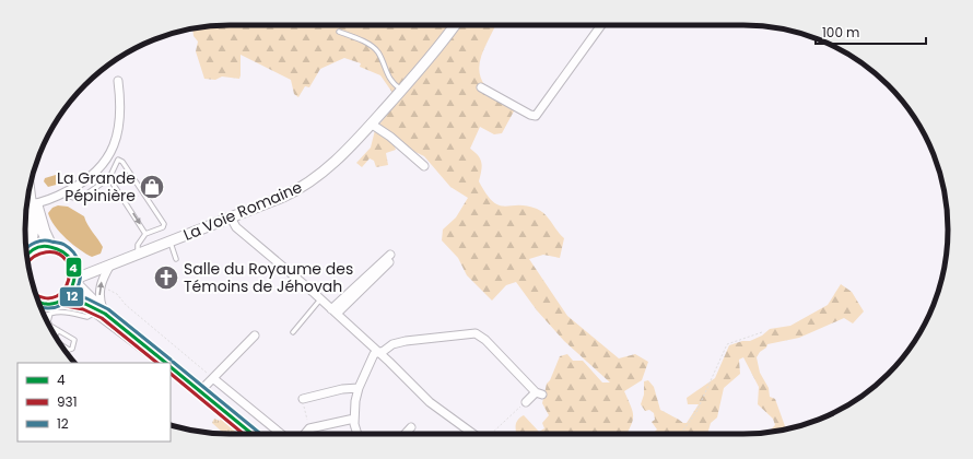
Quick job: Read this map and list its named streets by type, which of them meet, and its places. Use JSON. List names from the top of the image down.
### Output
{
  "streets": {
    "street": ["La Voie Romaine"]
  },
  "places": {
    "shop": ["La Grande Pépinière"],
    "church": ["Salle du Royaume des Témoins de Jéhovah"]
  },
  "lines": ["transit line 12", "transit line 4", "transit line 931"],
  "legend": ["4", "931", "12"],
  "scale_bar": "100 m"
}
